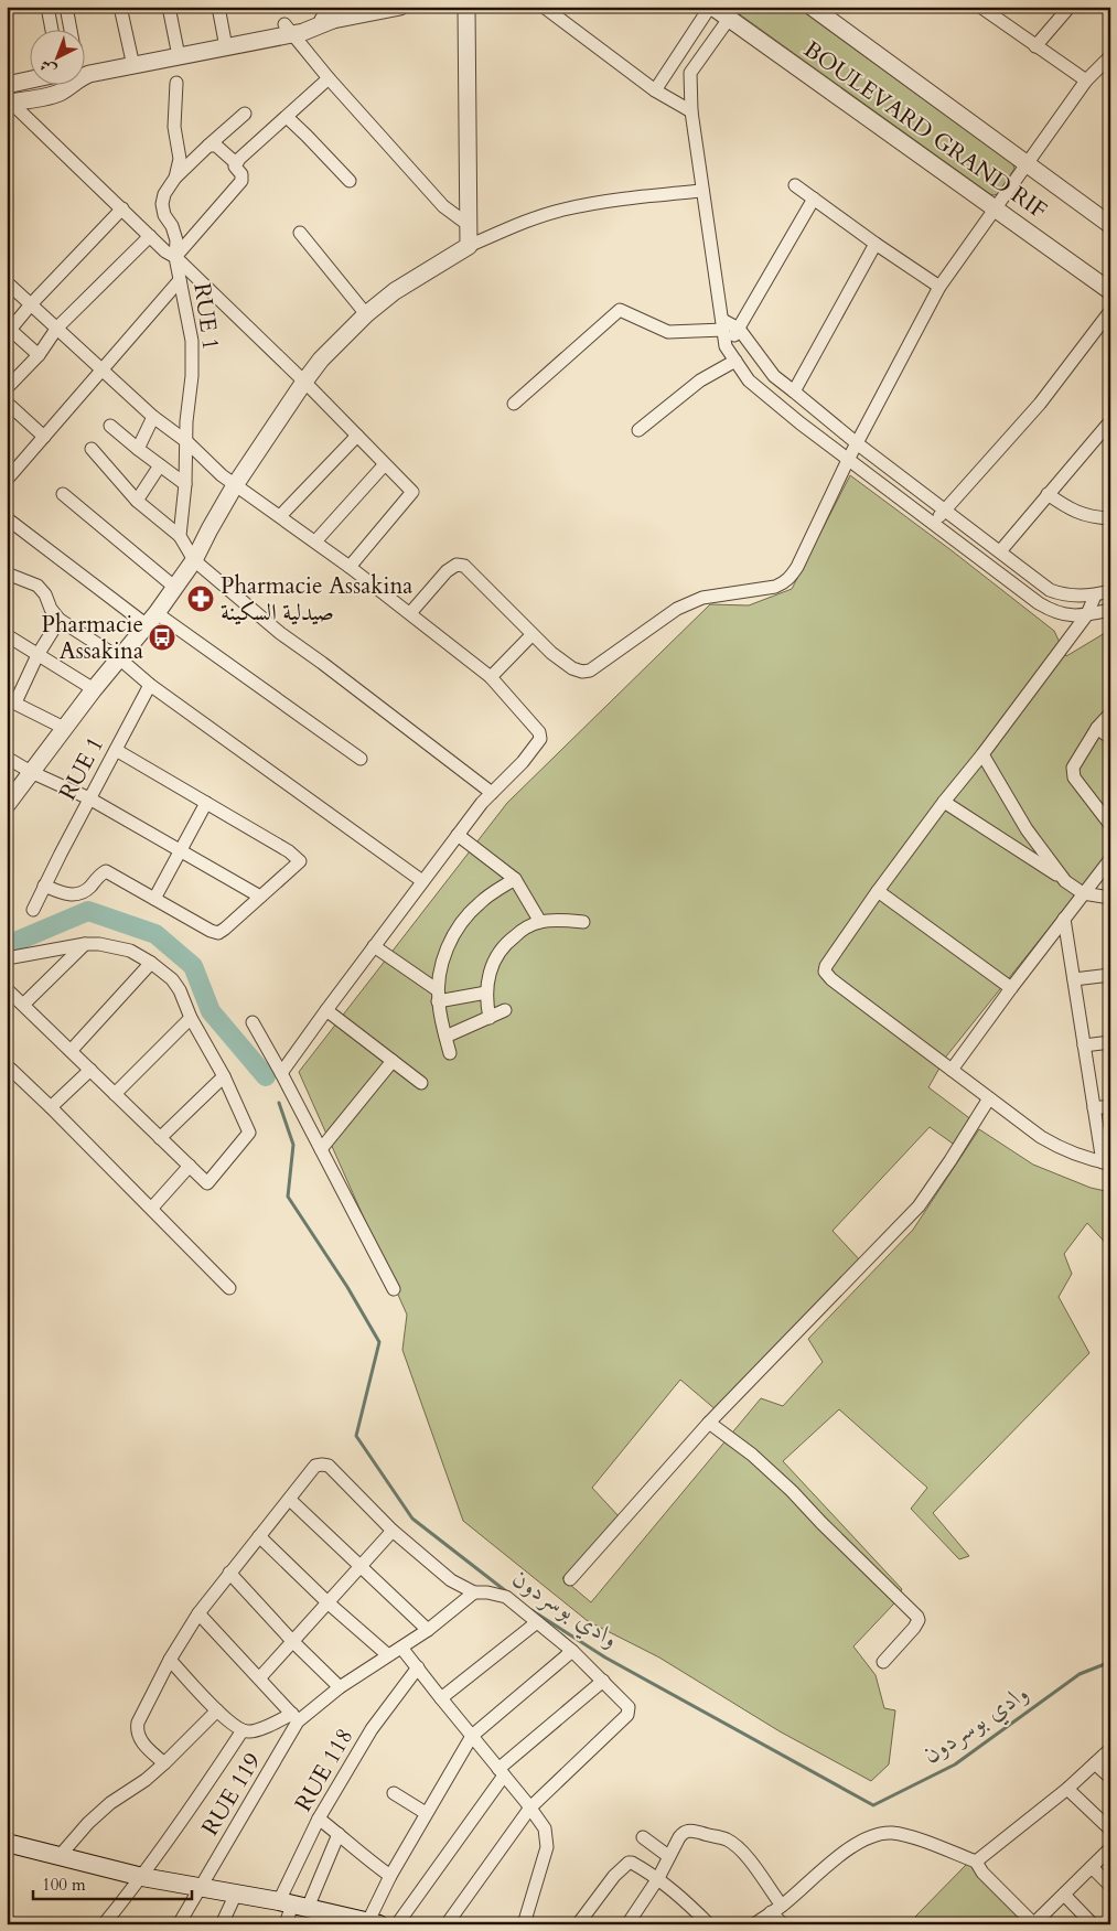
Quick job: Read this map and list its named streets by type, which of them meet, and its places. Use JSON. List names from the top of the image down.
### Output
{
  "streets": {
    "street": [
      "BOULEVARD GRAND RIF",
      "RUE 1",
      "RUE 118",
      "RUE 119"
    ]
  },
  "water": ["وادي بوسردون"],
  "places": {
    "pharmacy": ["Pharmacie Assakina صيدلية السكينة"],
    "bus stop": ["Pharmacie Assakina"]
  },
  "scale_bar": "100 m",
  "north": "bottom left"
}
